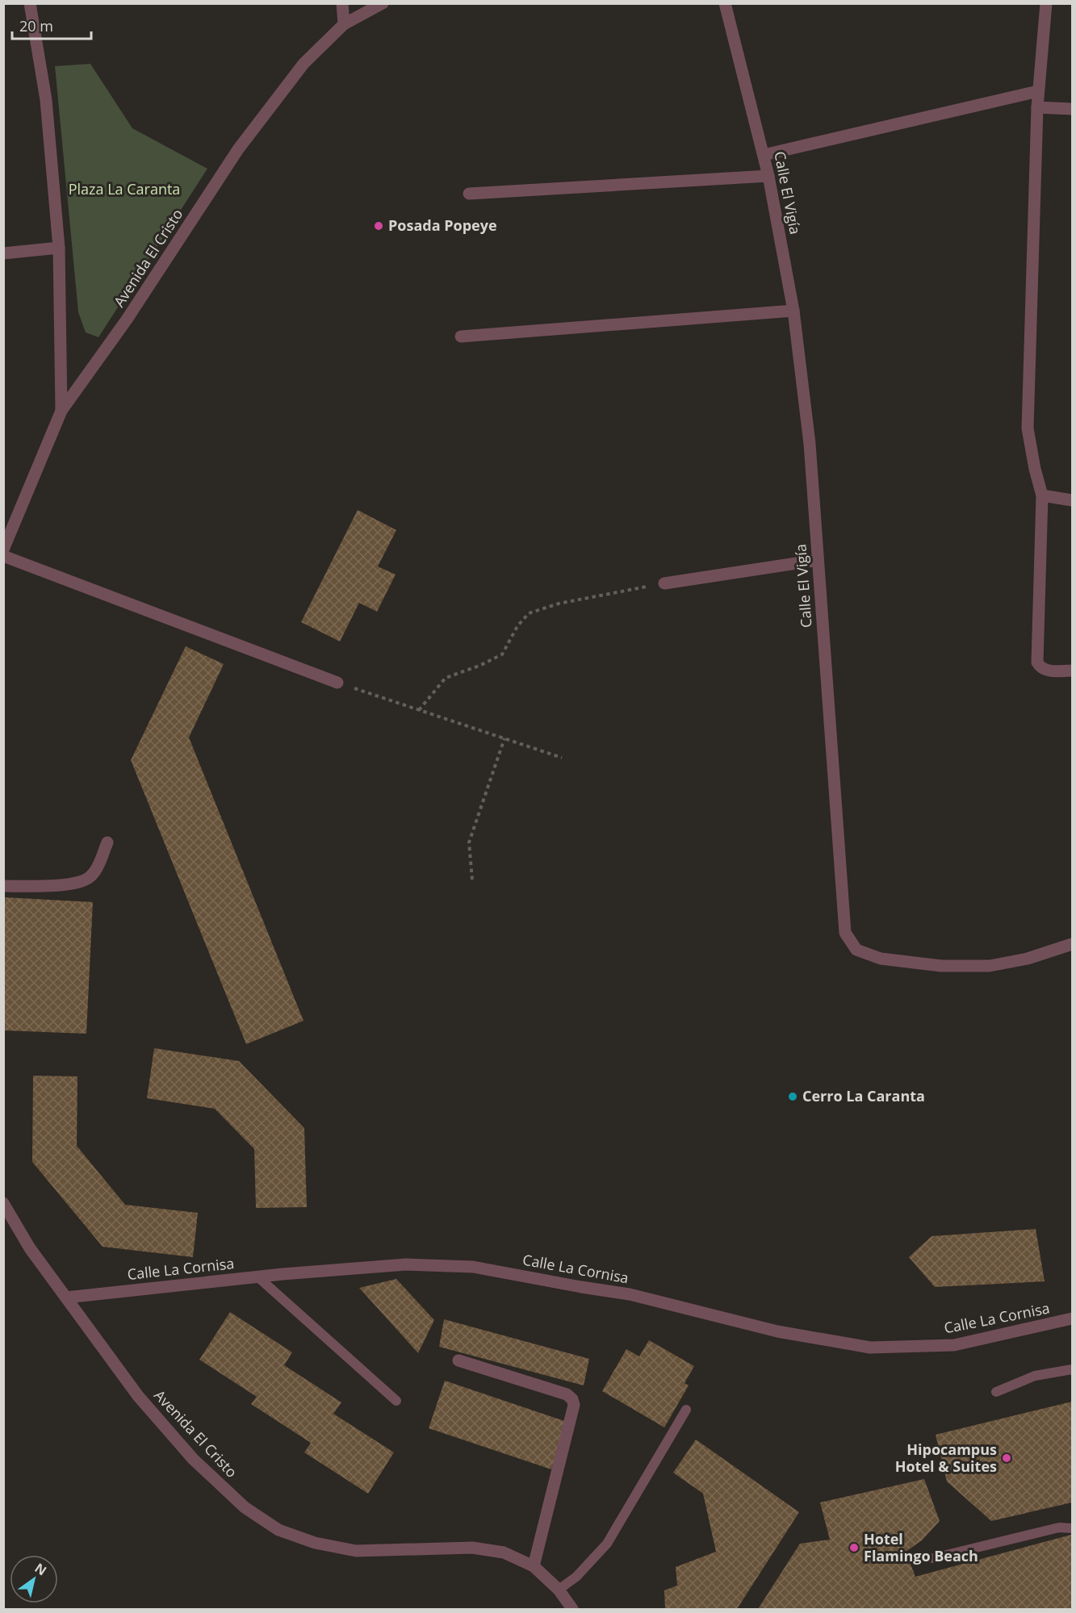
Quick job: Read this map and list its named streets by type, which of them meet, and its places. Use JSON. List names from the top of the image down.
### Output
{
  "streets": {
    "street": ["Calle El Vigía", "Avenida El Cristo", "Calle La Cornisa"]
  },
  "crossings": [
    ["Avenida El Cristo", "Calle La Cornisa"]
  ],
  "parks": ["Plaza La Caranta"],
  "places": [
    "Posada Popeye",
    "Cerro La Caranta",
    "Hipocampus Hotel & Suites",
    "Hotel Flamingo Beach"
  ],
  "scale_bar": "20 m",
  "north": "top right"
}
